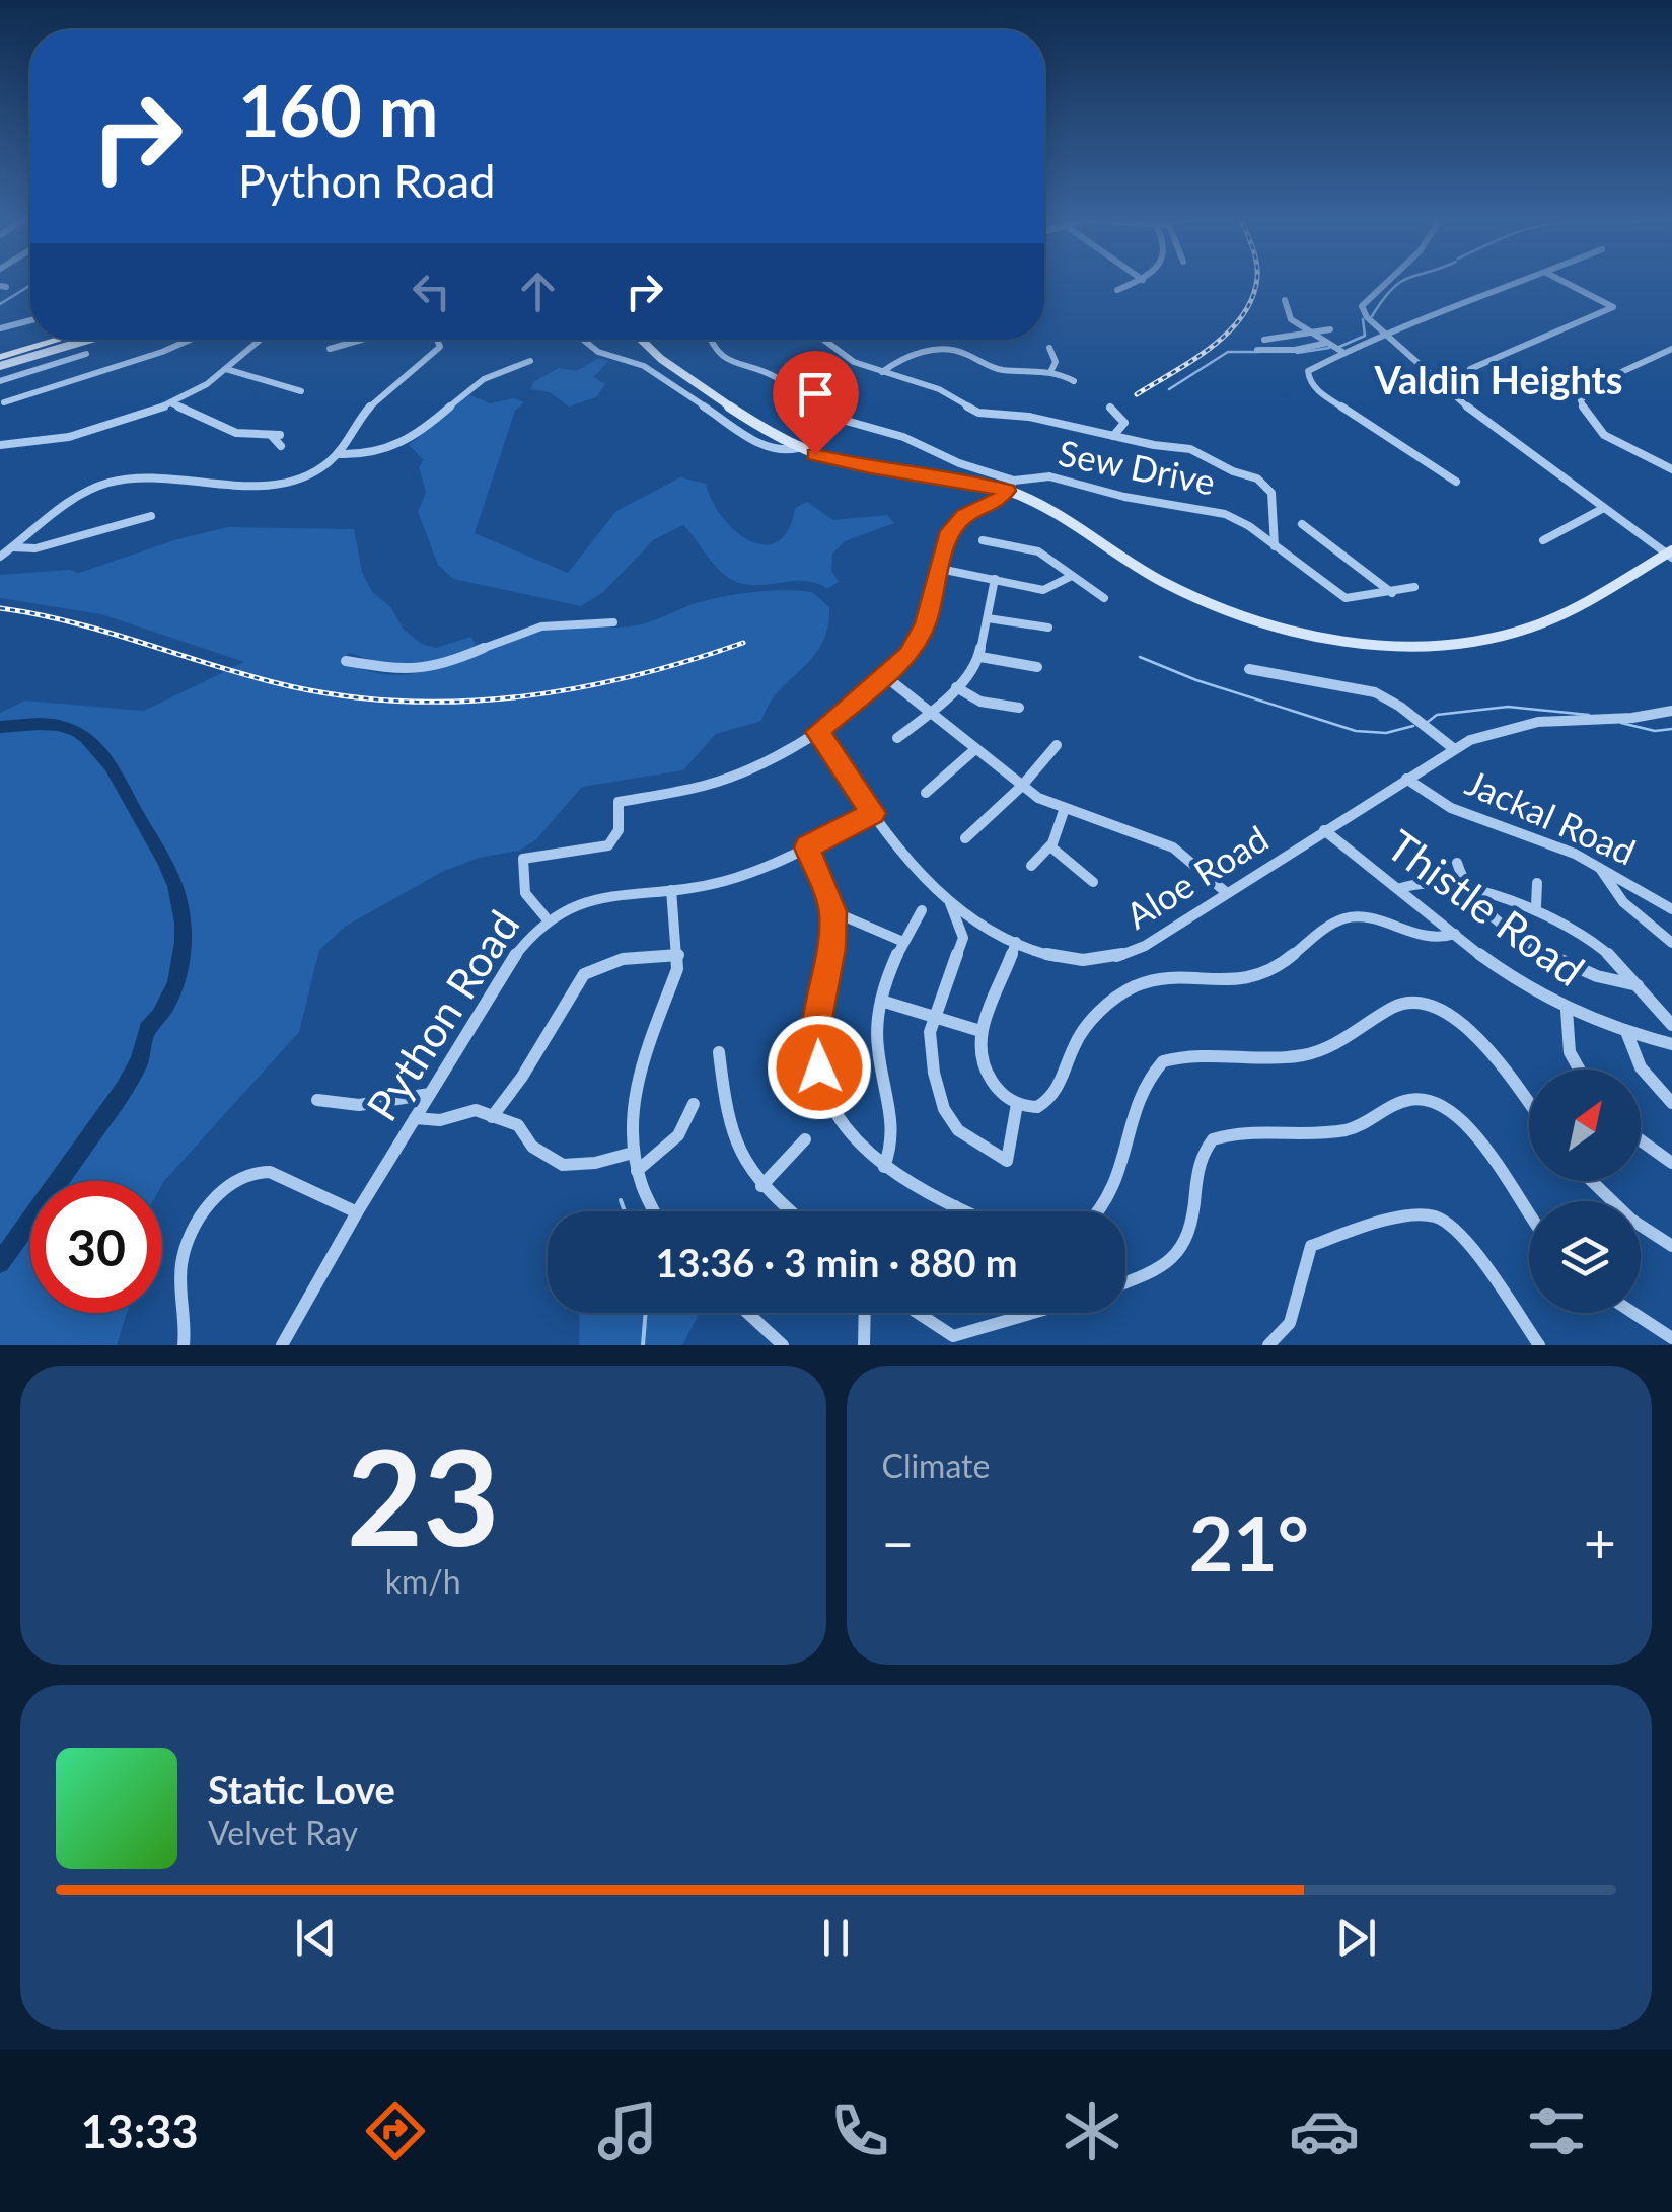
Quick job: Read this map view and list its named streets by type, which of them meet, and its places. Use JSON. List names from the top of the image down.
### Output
{
  "streets": {
    "street": [
      "Sew Drive",
      "Jackal Road",
      "Aloe Road",
      "Thistle Road",
      "Python Road"
    ]
  },
  "crossings": [
    ["Jackal Road", "Aloe Road"],
    ["Aloe Road", "Thistle Road"],
    ["Aloe Road", "Python Road"]
  ],
  "districts": ["Valdin Heights"],
  "north": "top right",
  "page": {
    "turn": ["160 m", "Python Road"],
    "limit": "30",
    "trip": "13:36 · 3 min · 880 m",
    "tile": [
      ["23", "km/h"],
      "Climate"
    ],
    "heat": ["−", "21°", "+"],
    "song": ["Static Love", "Velvet Ray"],
    "tabs": "13:33"
  }
}
